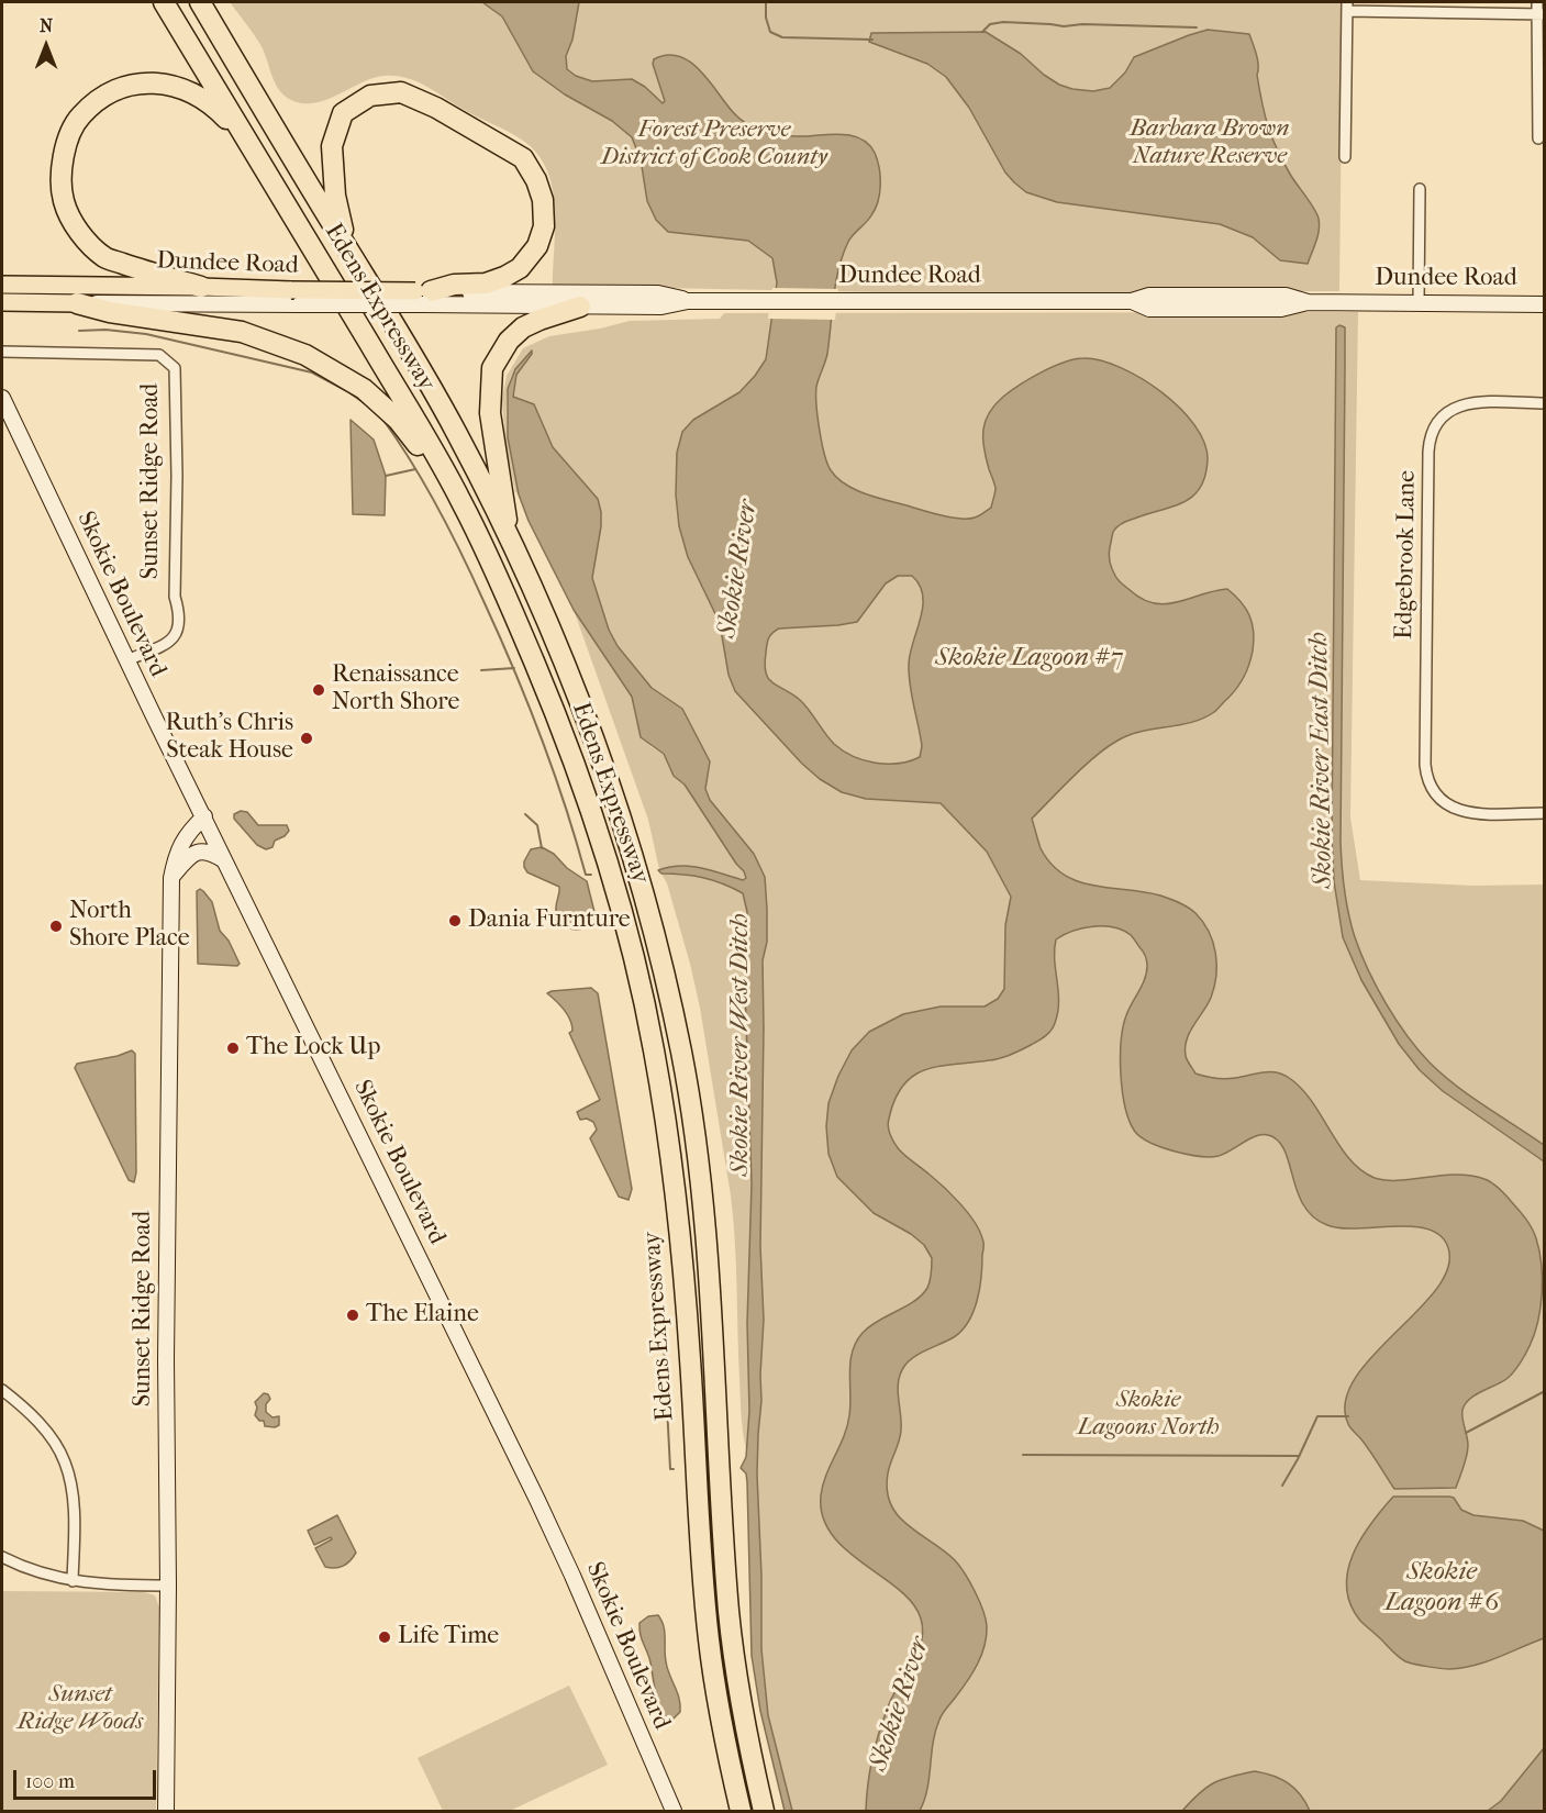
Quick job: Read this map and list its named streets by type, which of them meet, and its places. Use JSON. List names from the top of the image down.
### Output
{
  "streets": {
    "highway": ["Edens Expressway"],
    "main road": ["Dundee Road", "Sunset Ridge Road", "Skokie Boulevard"],
    "street": ["Edgebrook Lane"]
  },
  "crossings": [
    ["Sunset Ridge Road", "Skokie Boulevard"]
  ],
  "water": [
    "Skokie River",
    "Skokie Lagoon #7",
    "Skokie River East Ditch",
    "Skokie River West Ditch",
    "Skokie Lagoon #6"
  ],
  "parks": [
    "Barbara Brown Nature Reserve",
    "Forest Preserve District of Cook County",
    "Skokie Lagoons North",
    "Sunset Ridge Woods"
  ],
  "places": [
    "Renaissance North Shore",
    "Ruth's Chris Steak House",
    "Dania Furnture",
    "North Shore Place",
    "The Lock Up",
    "The Elaine",
    "Life Time"
  ],
  "scale_bar": "100 m",
  "north": "top"
}
